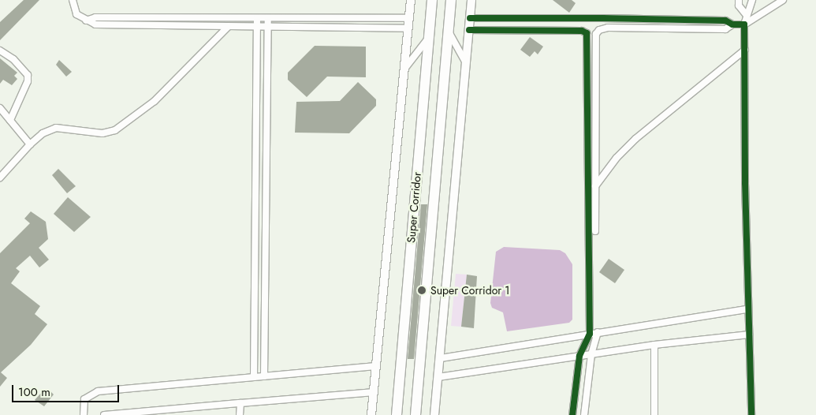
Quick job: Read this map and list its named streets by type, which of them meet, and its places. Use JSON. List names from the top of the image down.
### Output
{
  "streets": {
    "main road": ["Super Corridor"]
  },
  "places": ["Super Corridor 1"],
  "scale_bar": "100 m"
}
